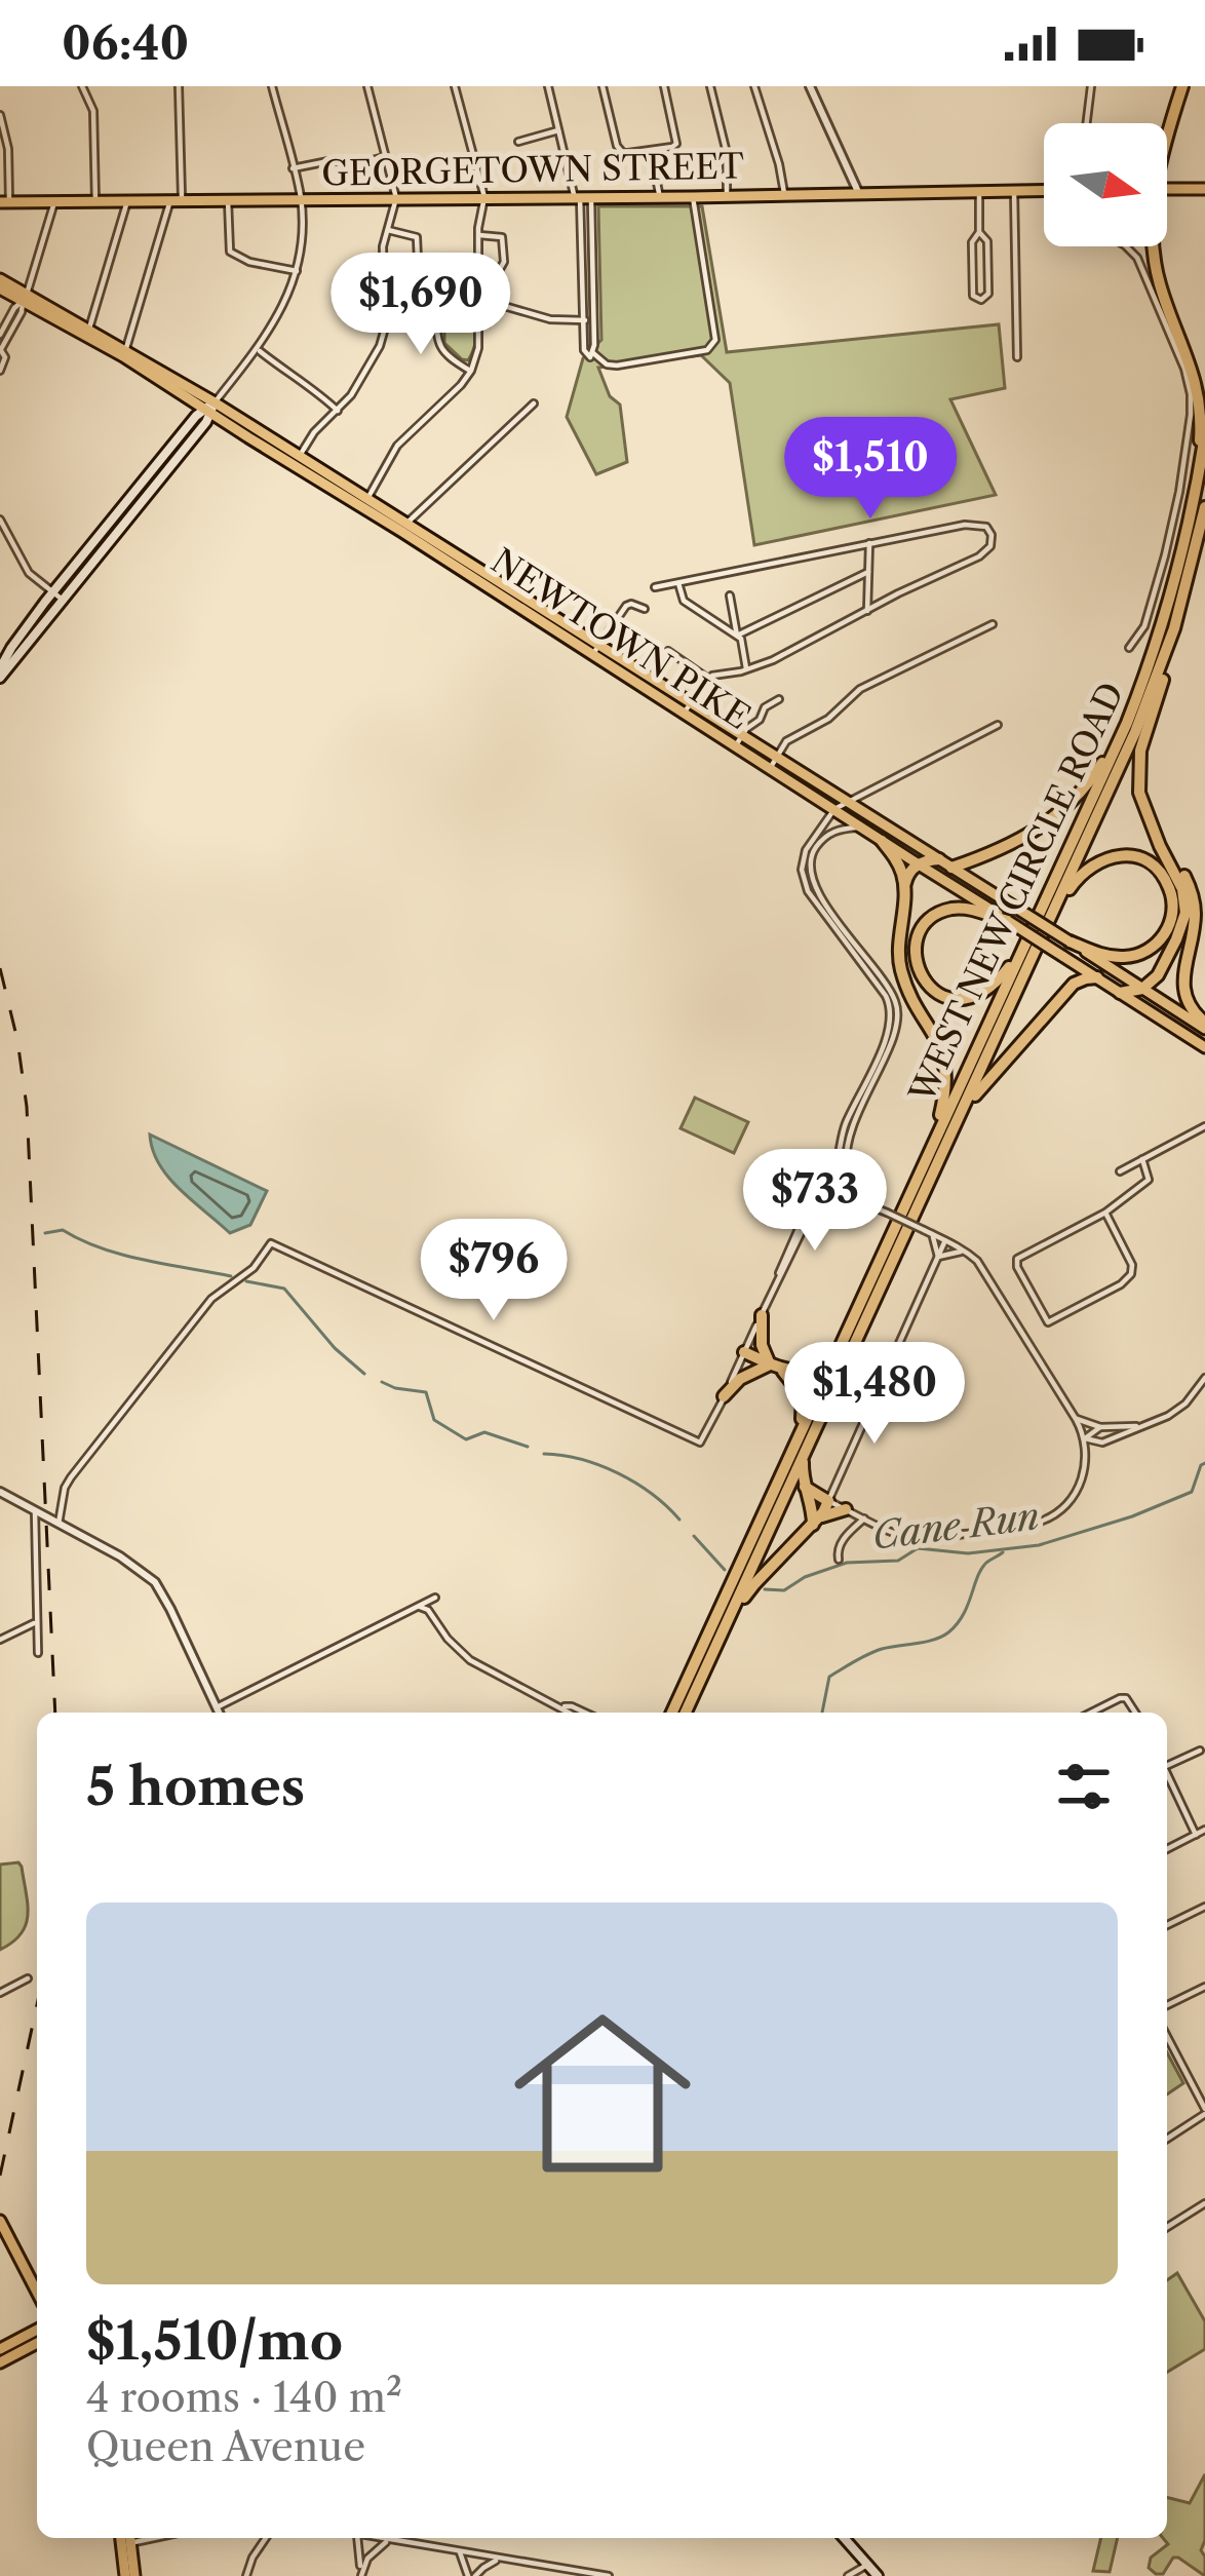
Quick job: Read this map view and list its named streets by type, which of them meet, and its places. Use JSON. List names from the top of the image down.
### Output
{
  "streets": {
    "highway": ["WEST NEW CIRCLE ROAD"],
    "main road": ["GEORGETOWN STREET", "NEWTOWN PIKE"]
  },
  "water": ["Cane Run"],
  "north": "right",
  "page": {
    "status": "06:40",
    "price": [
      "$1,690",
      "$1,510",
      "$733",
      "$796",
      "$1,480"
    ],
    "heading": "5 homes",
    "list": [
      {
        "name": "$1,510/mo",
        "note": "4 rooms · 140 m² · Queen Avenue"
      }
    ]
  }
}
